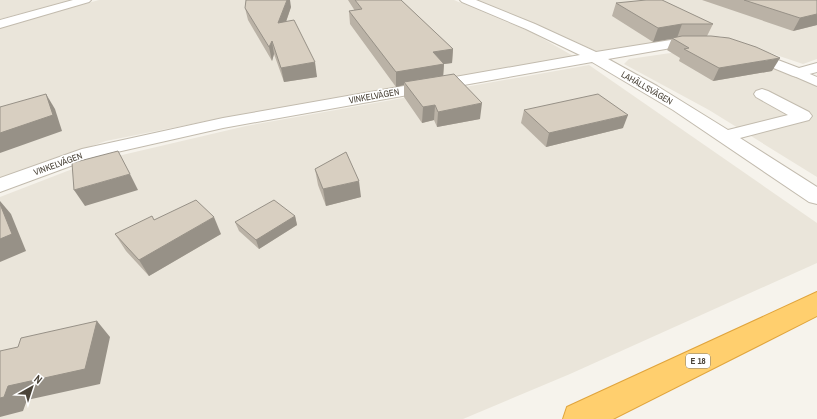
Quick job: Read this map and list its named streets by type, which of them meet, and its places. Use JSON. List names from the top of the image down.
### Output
{
  "streets": {
    "highway": ["E 18"],
    "street": ["LAHÄLLSVÄGEN", "VINKELVÄGEN"]
  },
  "crossings": [
    ["LAHÄLLSVÄGEN", "VINKELVÄGEN"]
  ],
  "north": "top right"
}
